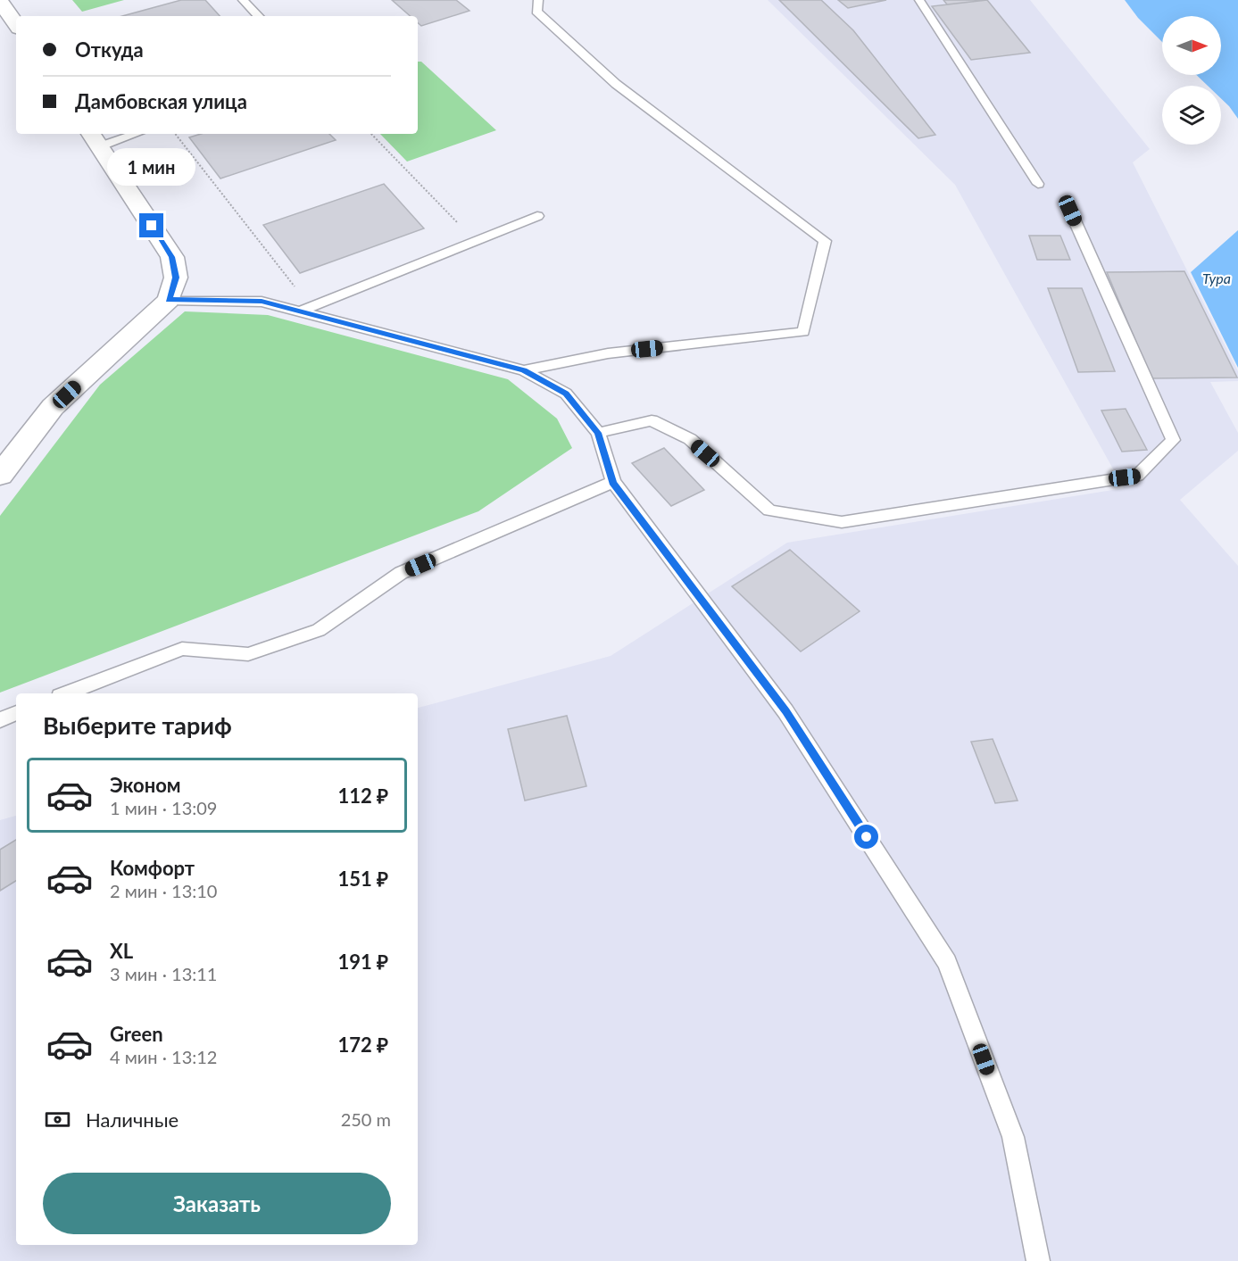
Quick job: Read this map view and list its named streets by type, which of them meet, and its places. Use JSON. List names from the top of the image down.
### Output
{
  "water": ["Тура"],
  "north": "right",
  "page": {
    "banner": ["Откуда", "Дамбовская улица"],
    "bubble": "1 мин",
    "heading": "Выберите тариф",
    "list": [
      {
        "name": "Эконом",
        "note": "1 мин · 13:09",
        "value": "112 ₽"
      },
      {
        "name": "Комфорт",
        "note": "2 мин · 13:10",
        "value": "151 ₽"
      },
      {
        "name": "XL",
        "note": "3 мин · 13:11",
        "value": "191 ₽"
      },
      {
        "name": "Green",
        "note": "4 мин · 13:12",
        "value": "172 ₽"
      }
    ],
    "pay": ["Наличные", "250 m"],
    "buttons": "Заказать"
  }
}
